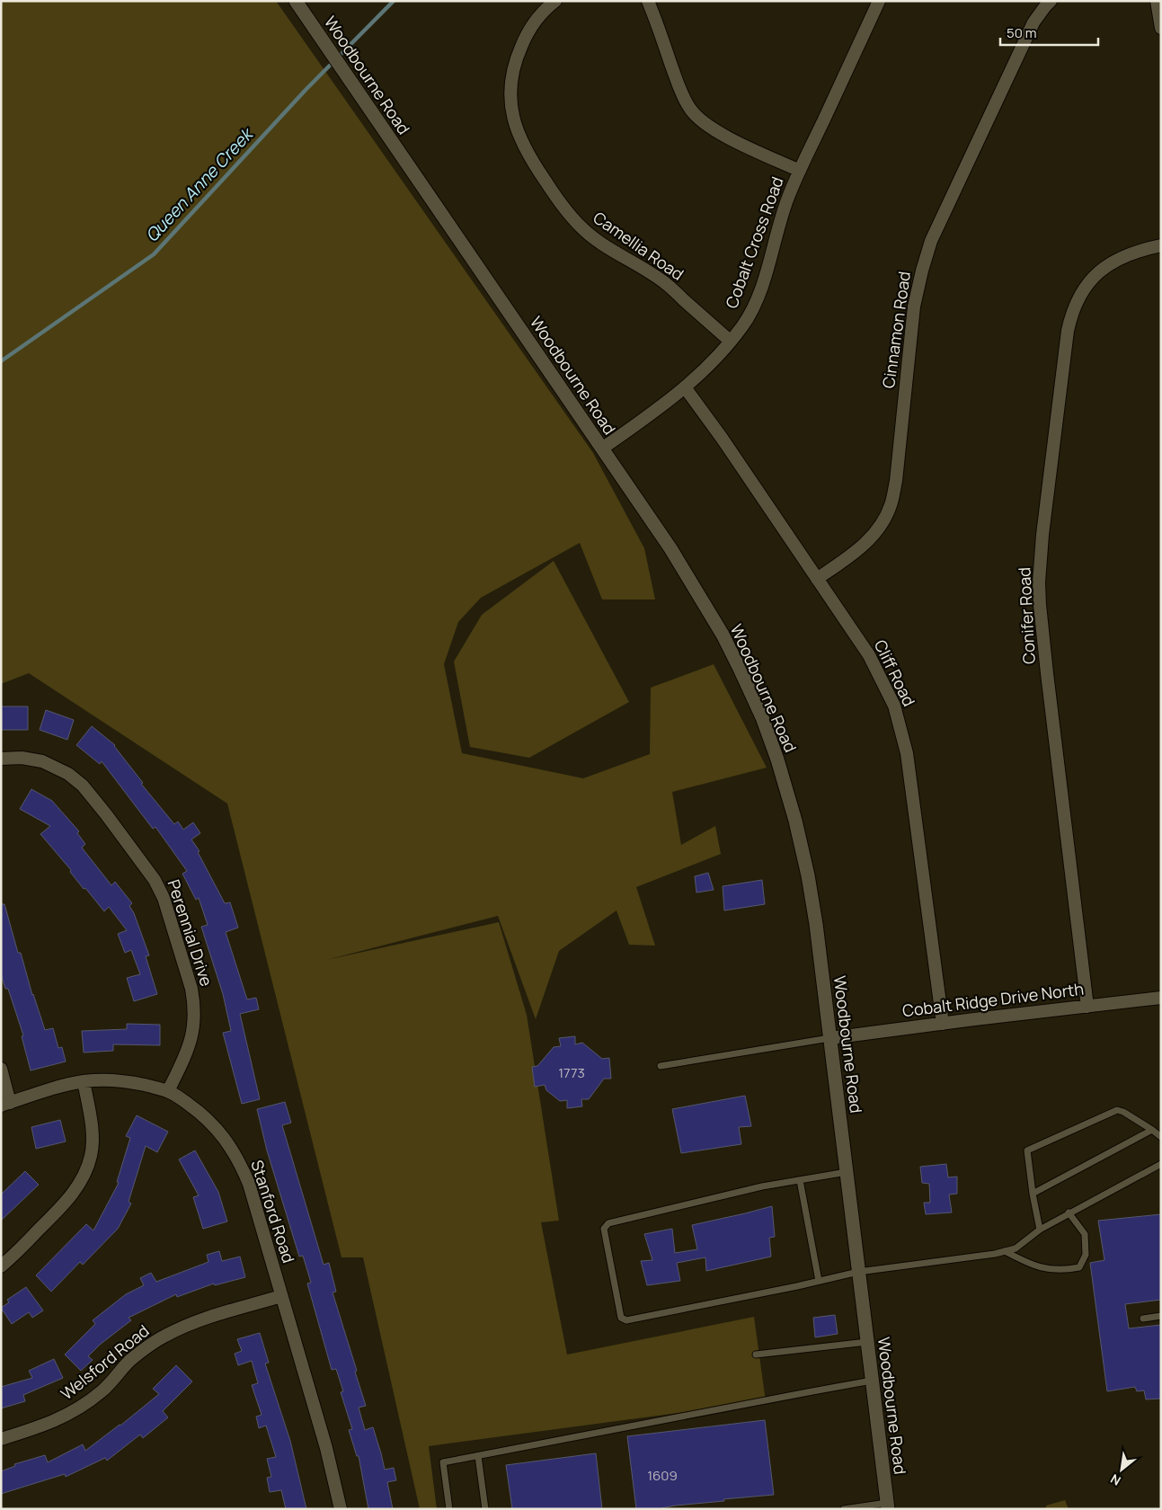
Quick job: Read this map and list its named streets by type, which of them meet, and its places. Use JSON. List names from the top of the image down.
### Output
{
  "streets": {
    "main road": ["Woodbourne Road"],
    "street": [
      "Cobalt Cross Road",
      "Camellia Road",
      "Cinnamon Road",
      "Conifer Road",
      "Cliff Road",
      "Perennial Drive",
      "Cobalt Ridge Drive North",
      "Stanford Road",
      "Welsford Road"
    ]
  },
  "crossings": [
    ["Woodbourne Road", "Cobalt Cross Road"],
    ["Woodbourne Road", "Cobalt Ridge Drive North"],
    ["Cobalt Cross Road", "Camellia Road"],
    ["Cobalt Cross Road", "Cliff Road"],
    ["Cinnamon Road", "Cliff Road"],
    ["Conifer Road", "Cobalt Ridge Drive North"],
    ["Cliff Road", "Cobalt Ridge Drive North"],
    ["Perennial Drive", "Stanford Road"],
    ["Stanford Road", "Welsford Road"]
  ],
  "water": ["Queen Anne Creek"],
  "house_numbers": ["1773", "1609"],
  "scale_bar": "50 m",
  "north": "bottom left"
}
